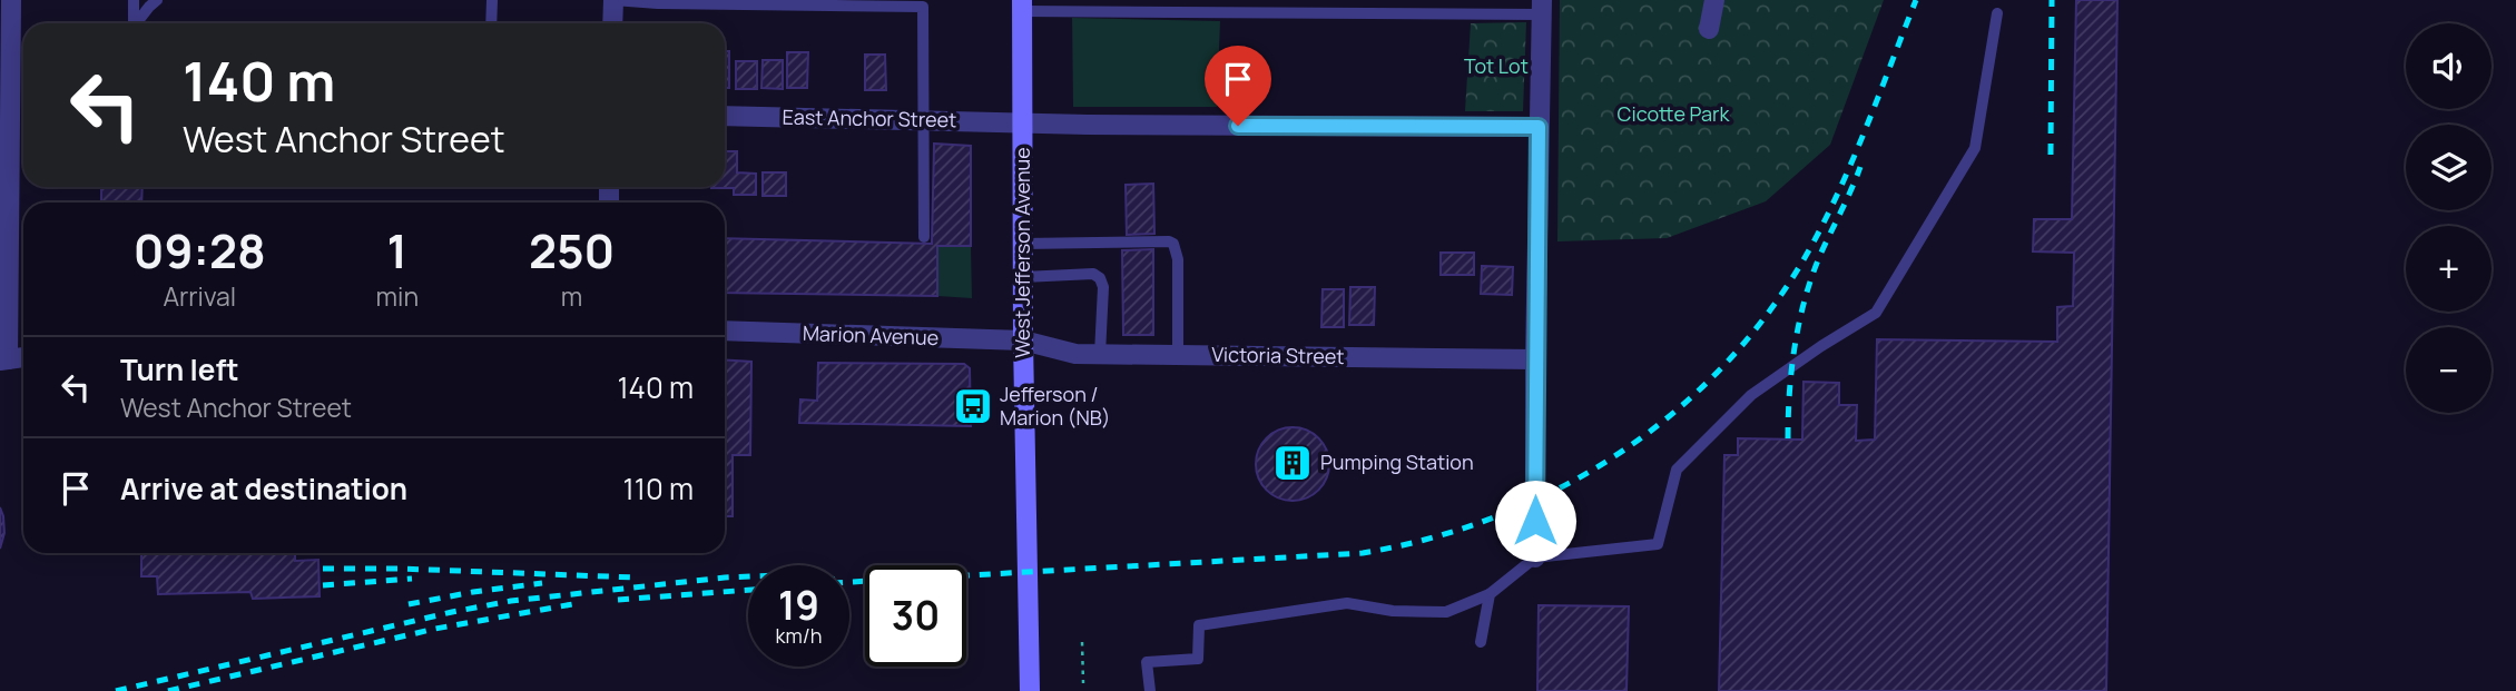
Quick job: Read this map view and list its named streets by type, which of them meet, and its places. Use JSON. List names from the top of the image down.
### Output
{
  "streets": {
    "main road": ["West Jefferson Avenue"],
    "street": ["East Anchor Street", "Marion Avenue", "Victoria Street"]
  },
  "crossings": [
    ["East Anchor Street", "West Jefferson Avenue"],
    ["West Jefferson Avenue", "Marion Avenue"],
    ["West Jefferson Avenue", "Victoria Street"],
    ["Marion Avenue", "Victoria Street"]
  ],
  "parks": ["Tot Lot", "Cicotte Park"],
  "places": {
    "bus stop": ["Jefferson / Marion (NB)"],
    "building": ["Pumping Station"]
  },
  "page": {
    "map_buttons": ["+", "−"],
    "turn": ["140 m", "West Anchor Street"],
    "eta": [
      "09:28",
      "Arrival",
      "1",
      "min",
      "250",
      "m"
    ],
    "list": [
      {
        "name": "Turn left",
        "note": "West Anchor Street",
        "value": "140 m"
      },
      {
        "name": "Arrive at destination",
        "value": "110 m"
      }
    ],
    "speed": "19 km/h",
    "limit": "30"
  }
}
